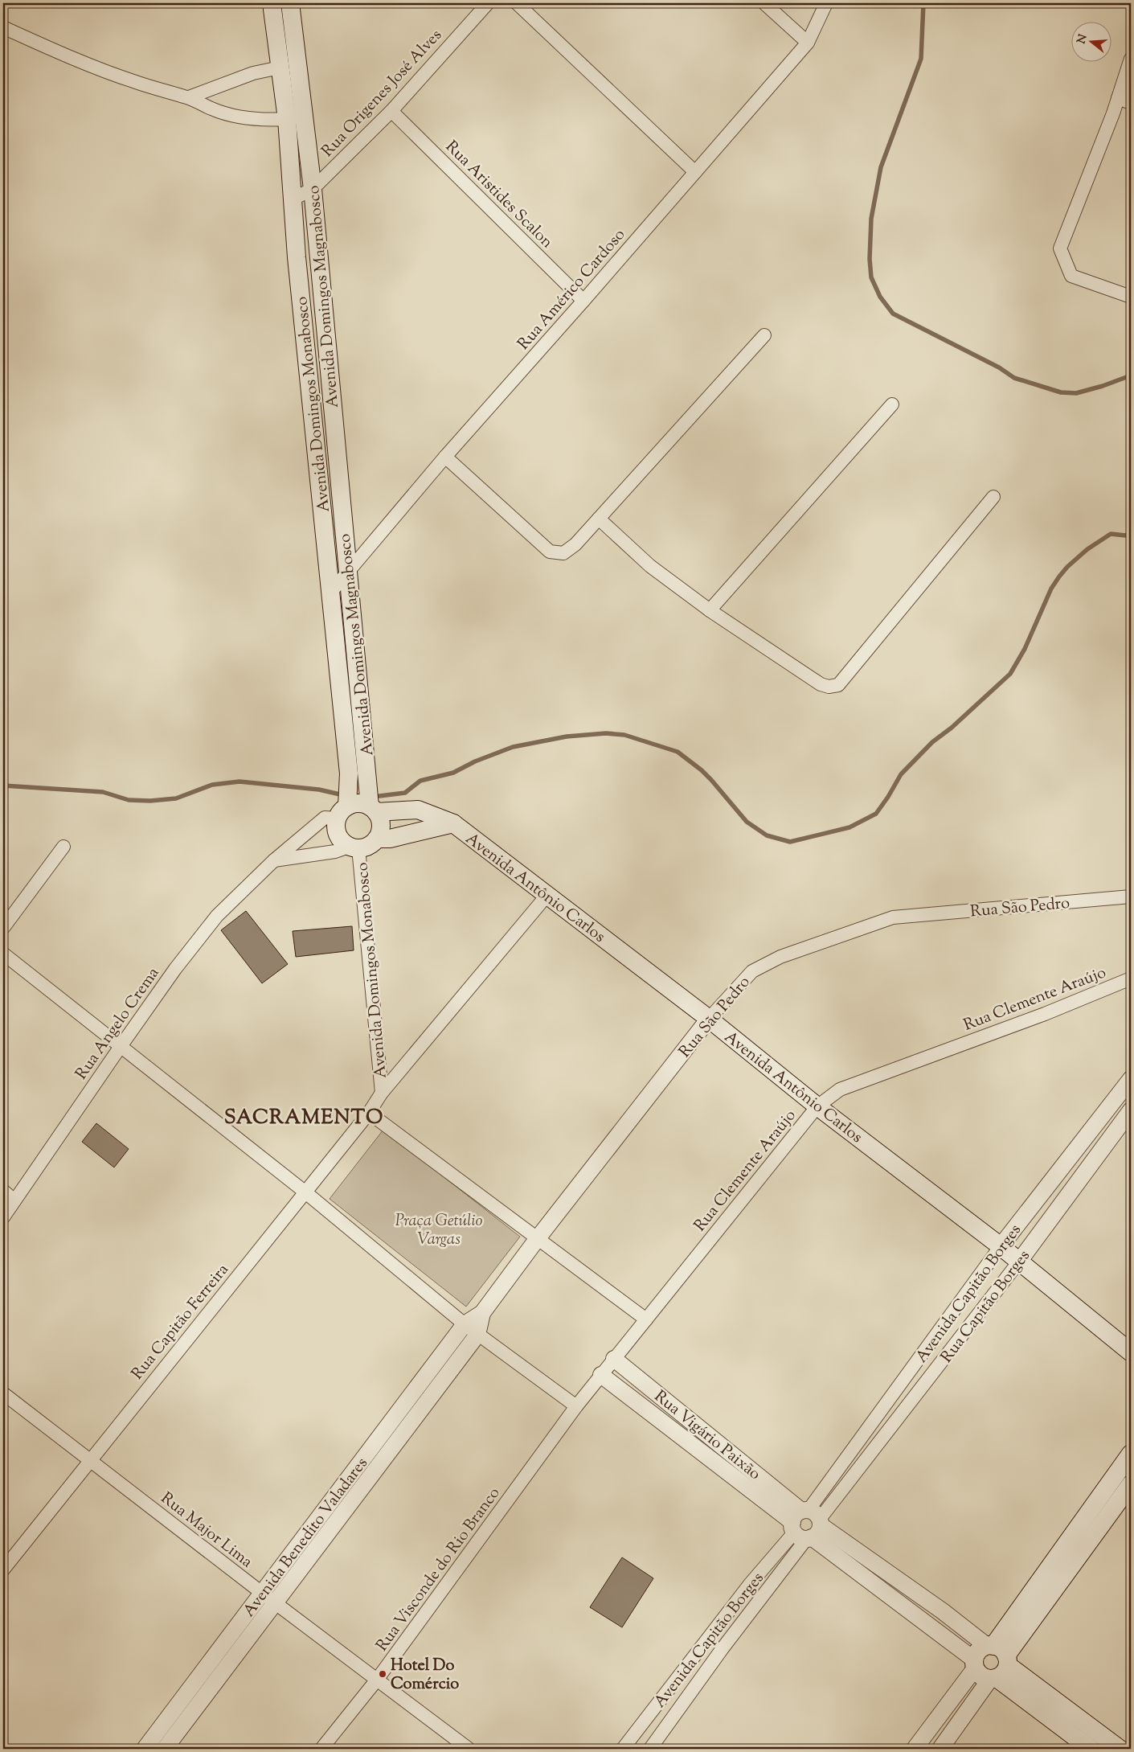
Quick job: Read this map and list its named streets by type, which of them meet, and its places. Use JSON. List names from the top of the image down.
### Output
{
  "streets": {
    "main road": ["Avenida Domingos Magnabosco", "Avenida Domingos Monabosco", "Avenida Antônio Carlos"],
    "street": [
      "Rua Origenes José Alves",
      "Rua Aristides Scalon",
      "Rua Américo Cardoso",
      "Rua São Pedro",
      "Rua Clemente Araújo",
      "Rua Angelo Crema",
      "Avenida Capitão Borges",
      "Rua Capitão Borges",
      "Rua Capitão Ferreira",
      "Rua Vigário Paixão",
      "Rua Major Lima",
      "Avenida Benedito Valadares",
      "Rua Visconde do Rio Branco"
    ]
  },
  "crossings": [
    ["Rua Origenes José Alves", "Rua Aristides Scalon"],
    ["Rua Origenes José Alves", "Avenida Domingos Magnabosco"],
    ["Rua Origenes José Alves", "Avenida Domingos Monabosco"],
    ["Rua Aristides Scalon", "Rua Américo Cardoso"],
    ["Rua Américo Cardoso", "Avenida Domingos Magnabosco"],
    ["Rua Américo Cardoso", "Avenida Domingos Monabosco"],
    ["Avenida Domingos Magnabosco", "Avenida Domingos Monabosco"],
    ["Avenida Domingos Magnabosco", "Avenida Antônio Carlos"],
    ["Avenida Domingos Magnabosco", "Rua Angelo Crema"],
    ["Avenida Domingos Monabosco", "Avenida Antônio Carlos"],
    ["Avenida Domingos Monabosco", "Rua Angelo Crema"],
    ["Avenida Domingos Monabosco", "Rua Capitão Ferreira"],
    ["Avenida Antônio Carlos", "Rua São Pedro"],
    ["Avenida Antônio Carlos", "Rua Clemente Araújo"],
    ["Avenida Antônio Carlos", "Rua Angelo Crema"],
    ["Avenida Antônio Carlos", "Avenida Capitão Borges"],
    ["Avenida Antônio Carlos", "Rua Capitão Borges"],
    ["Avenida Antônio Carlos", "Rua Capitão Ferreira"],
    ["Rua São Pedro", "Avenida Benedito Valadares"],
    ["Rua Clemente Araújo", "Rua Vigário Paixão"],
    ["Rua Clemente Araújo", "Rua Visconde do Rio Branco"],
    ["Avenida Capitão Borges", "Rua Capitão Borges"],
    ["Avenida Capitão Borges", "Rua Vigário Paixão"],
    ["Rua Capitão Borges", "Rua Vigário Paixão"],
    ["Rua Capitão Ferreira", "Rua Major Lima"],
    ["Rua Major Lima", "Avenida Benedito Valadares"],
    ["Rua Major Lima", "Rua Visconde do Rio Branco"]
  ],
  "districts": ["SACRAMENTO"],
  "parks": ["Praça Getúlio Vargas"],
  "places": ["Hotel Do Comércio"],
  "north": "left"
}
